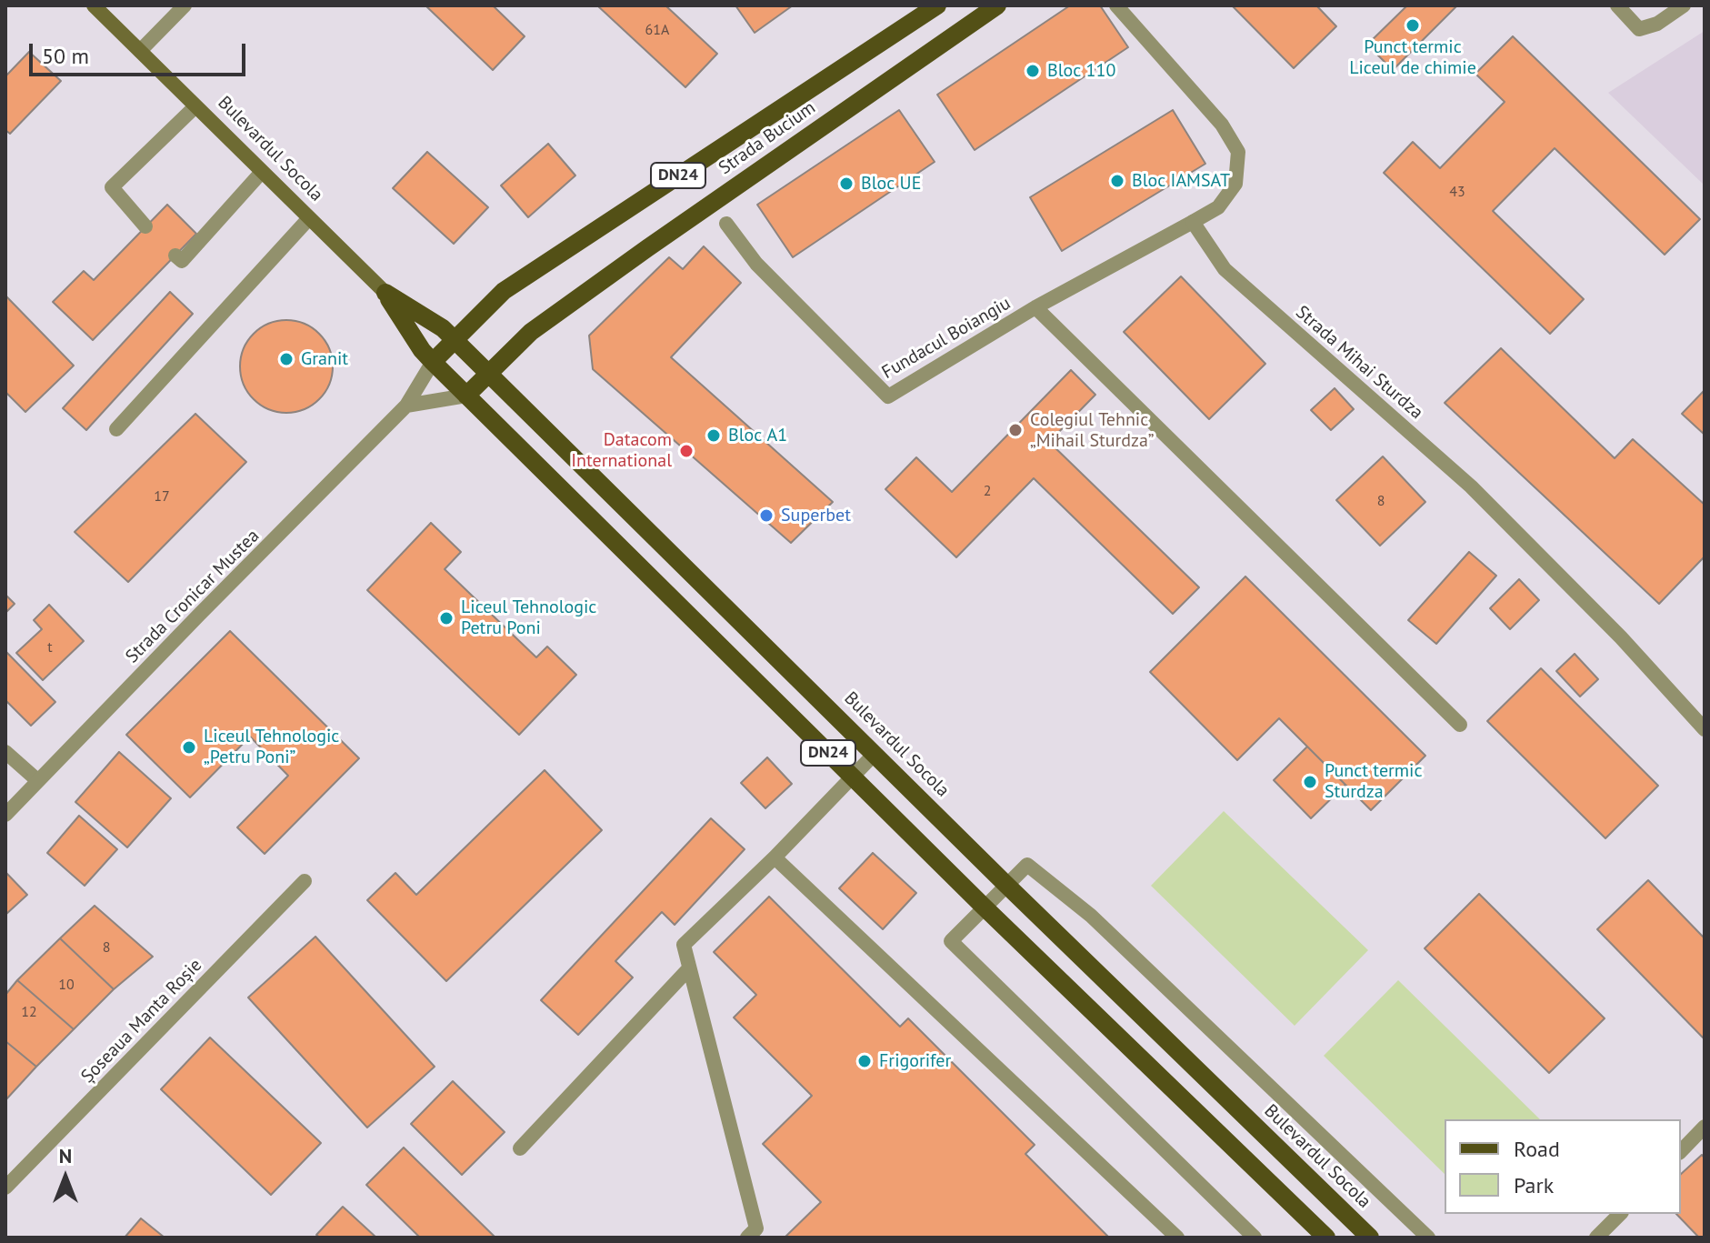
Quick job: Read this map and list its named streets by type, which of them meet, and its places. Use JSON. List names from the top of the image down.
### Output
{
  "streets": {
    "main road": ["Strada Bucium", "Bulevardul Socola", "DN24"],
    "street": [
      "Fundacul Boiangiu",
      "Strada Mihai Sturdza",
      "Strada Cronicar Mustea",
      "Șoseaua Manta Roșie"
    ]
  },
  "crossings": [
    ["Strada Bucium", "Bulevardul Socola"],
    ["Strada Bucium", "Strada Cronicar Mustea"],
    ["Bulevardul Socola", "Strada Cronicar Mustea"],
    ["Fundacul Boiangiu", "Strada Mihai Sturdza"]
  ],
  "places": [
    "Punct termic Liceul de chimie",
    "Bloc 110",
    "Bloc IAMSAT",
    "Bloc UE",
    "Granit",
    "Colegiul Tehnic „Mihail Sturdza”",
    "Bloc A1",
    "Datacom International",
    "Superbet",
    "Liceul Tehnologic Petru Poni",
    "Liceul Tehnologic „Petru Poni”",
    "Punct termic Sturdza",
    "Frigorifer"
  ],
  "house_numbers": [
    "61A",
    "43",
    "2",
    "17",
    "8",
    "t",
    "8",
    "10",
    "12"
  ],
  "legend": ["Road", "Park"],
  "scale_bar": "50 m",
  "north": "top"
}
